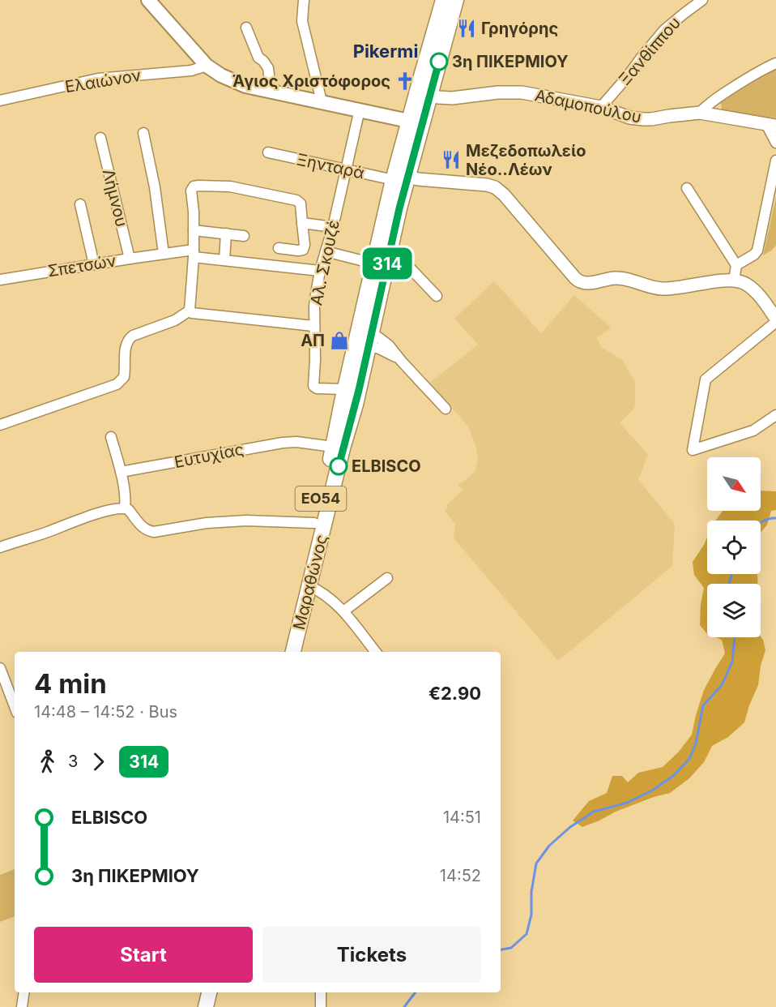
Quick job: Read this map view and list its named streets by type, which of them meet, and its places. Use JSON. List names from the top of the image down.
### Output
{
  "streets": {
    "main road": ["ΕΟ54", "Μαραθώνος"],
    "street": [
      "Ξανθίππου",
      "Ελαιώνον",
      "Αδαμοπούλου",
      "Ξηνταρά",
      "Λήμνου",
      "Αλ. Σκουζέ",
      "Σπετσών",
      "Ευτυχίας"
    ]
  },
  "crossings": [
    ["Ξανθίππου", "Αδαμοπούλου"],
    ["Αδαμοπούλου", "Μαραθώνος"],
    ["Ξηνταρά", "Αλ. Σκουζέ"],
    ["Ξηνταρά", "Μαραθώνος"],
    ["Λήμνου", "Σπετσών"],
    ["Αλ. Σκουζέ", "Σπετσών"],
    ["Αλ. Σκουζέ", "Μαραθώνος"],
    ["Ευτυχίας", "Μαραθώνος"]
  ],
  "districts": ["Pikermi"],
  "places": {
    "restaurant": ["Γρηγόρης", "Μεζεδοπωλείο Νέο..Λέων"],
    "other": ["3η ΠΙΚΕΡΜΙΟΥ", "ELBISCO"],
    "church": ["Άγιος Χριστόφορος"],
    "shop": ["ΑΠ"]
  },
  "lines": ["bus line 314"],
  "north": "bottom right",
  "page": {
    "on_map": "314",
    "heading": ["4 min", "14:48 – 14:52 · Bus", "€2.90"],
    "legs": ["3", "314"],
    "list": [
      {
        "name": "ELBISCO",
        "value": "14:51"
      },
      {
        "name": "3η ΠΙΚΕΡΜΙΟΥ",
        "value": "14:52"
      }
    ],
    "buttons": ["Start", "Tickets"]
  }
}
